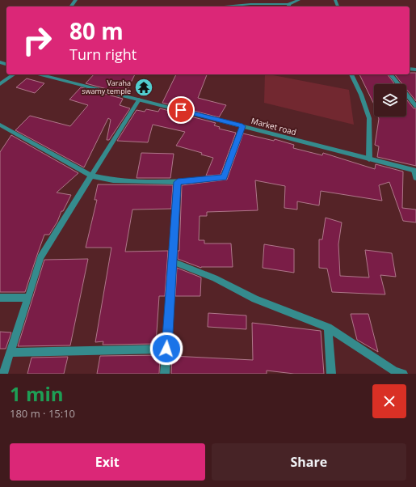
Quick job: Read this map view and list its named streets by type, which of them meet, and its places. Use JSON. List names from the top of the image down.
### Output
{
  "streets": {
    "street": ["Market road"]
  },
  "places": {
    "temple": ["Varaha swamy temple"]
  },
  "page": {
    "turn": ["80 m", "Turn right"],
    "heading": ["1 min", "180 m · 15:10"],
    "buttons": ["Exit", "Share"]
  }
}
